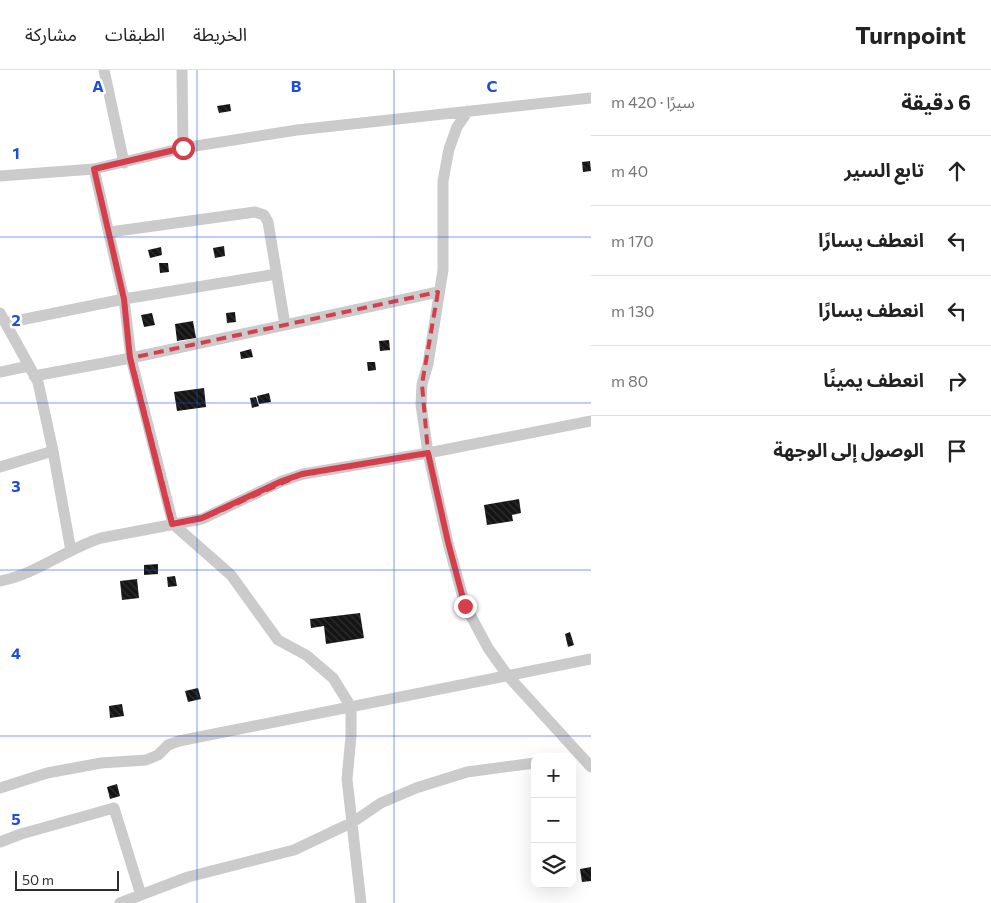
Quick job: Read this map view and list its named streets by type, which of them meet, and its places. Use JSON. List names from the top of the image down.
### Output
{
  "scale_bar": "50 m",
  "page": {
    "header": "Turnpoint",
    "nav": ["الخريطة", "الطبقات", "مشاركة"],
    "heading": ["6 دقيقة", "سيرًا · 420 m"],
    "list": [
      ["تابع السير", "40 m"],
      ["انعطف يسارًا", "170 m"],
      ["انعطف يسارًا", "130 m"],
      ["انعطف يمينًا", "80 m"],
      "الوصول إلى الوجهة"
    ],
    "map_buttons": ["+", "−"],
    "scale": "50 m"
  },
  "grid": {
    "columns": ["A", "B", "C"],
    "rows": [
      "1",
      "2",
      "3",
      "4",
      "5"
    ]
  }
}
